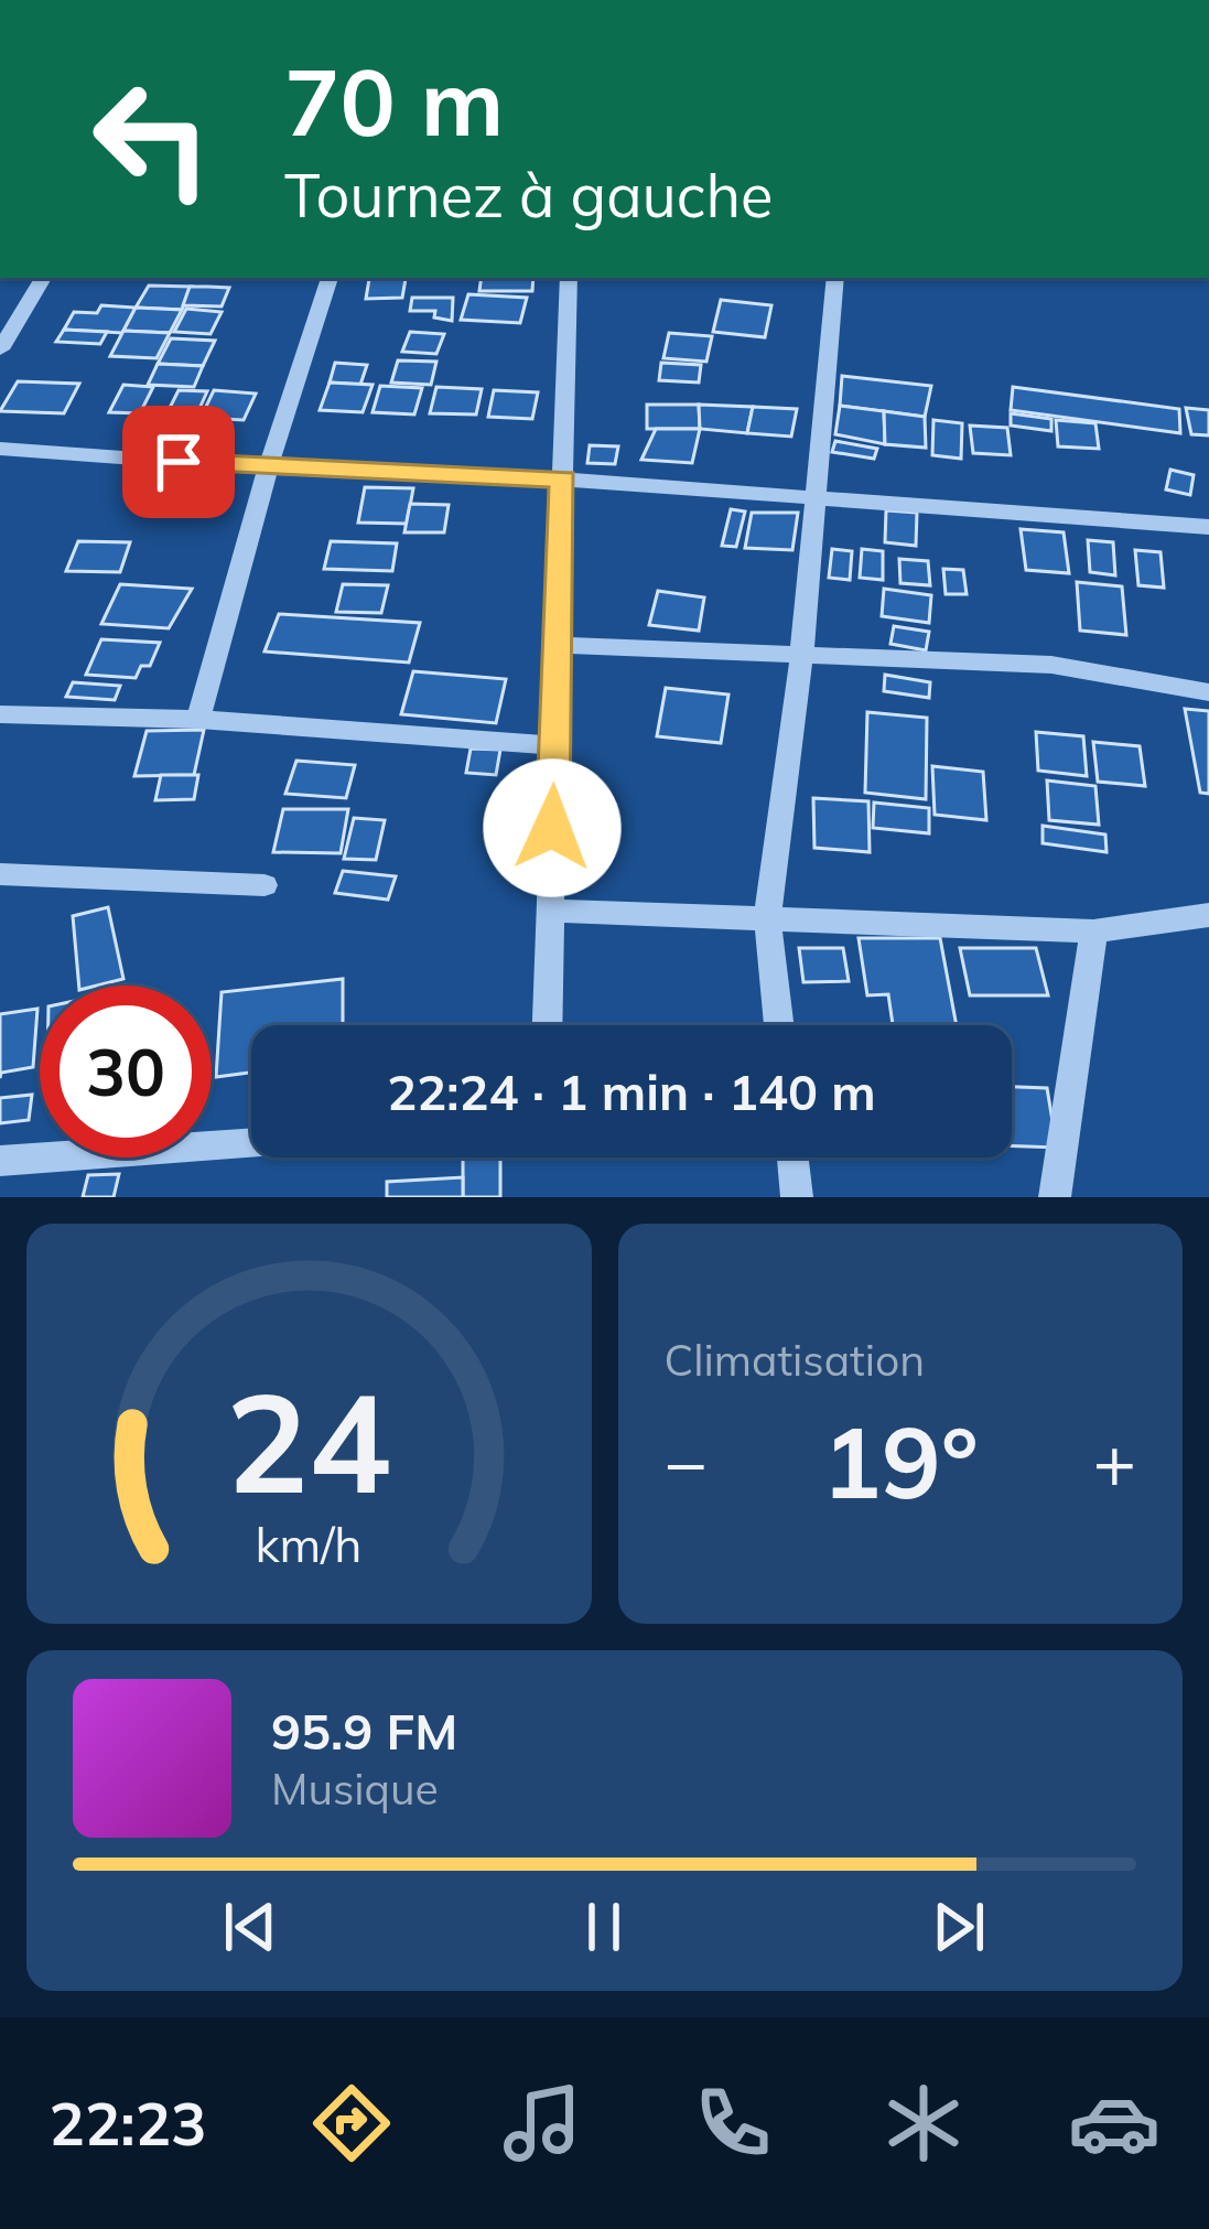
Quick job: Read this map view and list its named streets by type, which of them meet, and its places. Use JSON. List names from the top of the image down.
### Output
{
  "page": {
    "turn": ["70 m", "Tournez à gauche"],
    "limit": "30",
    "trip": "22:24 · 1 min · 140 m",
    "tile": "Climatisation",
    "heat": ["−", "19°", "+"],
    "song": ["95.9 FM", "Musique"],
    "tabs": "22:23",
    "gauge": ["24", "km/h"]
  }
}
